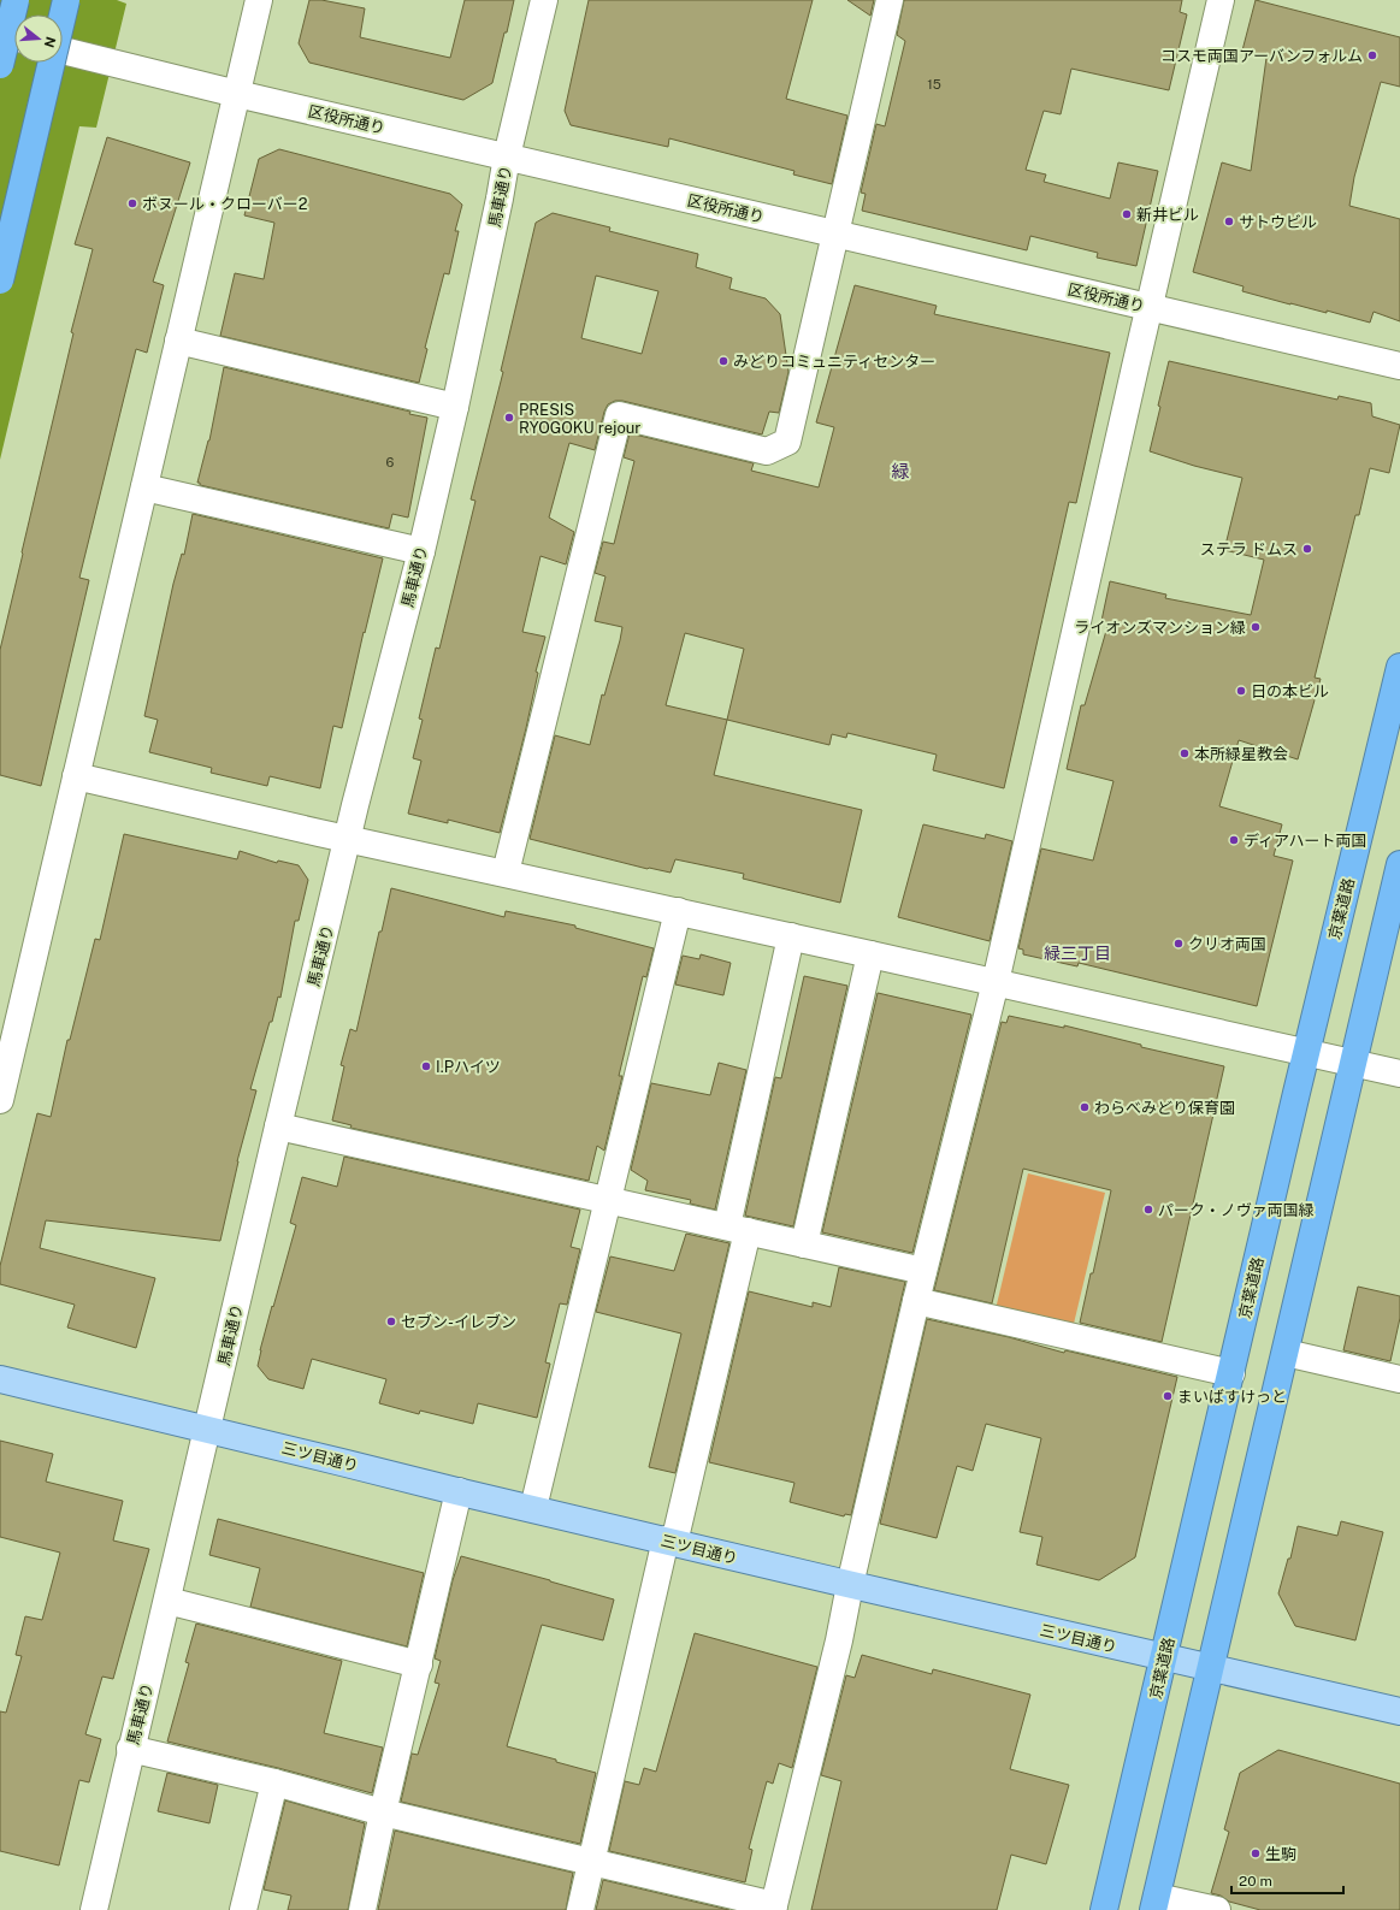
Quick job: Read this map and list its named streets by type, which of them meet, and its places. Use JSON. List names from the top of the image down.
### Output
{
  "streets": {
    "highway": ["京葉道路"],
    "main road": ["三ツ目通り"],
    "street": ["区役所通り", "馬車通り"]
  },
  "crossings": [
    ["区役所通り", "馬車通り"],
    ["馬車通り", "三ツ目通り"],
    ["京葉道路", "三ツ目通り"]
  ],
  "districts": ["緑", "緑三丁目"],
  "places": [
    "コスモ両国アーバンフォルム",
    "ボヌール・クローバー2",
    "新井ビル",
    "サトウビル",
    "みどりコミュニティセンター",
    "PRESIS RYOGOKU rejour",
    "ステラ ドムス",
    "ライオンズマンション緑",
    "日の本ビル",
    "本所緑星教会",
    "ディアハート両国",
    "クリオ両国",
    "I.Pハイツ",
    "わらべみどり保育園",
    "パーク・ノヴァ両国緑",
    "セブン-イレブン",
    "まいばすけっと",
    "生駒"
  ],
  "house_numbers": ["15", "6"],
  "scale_bar": "20 m",
  "north": "right"
}
